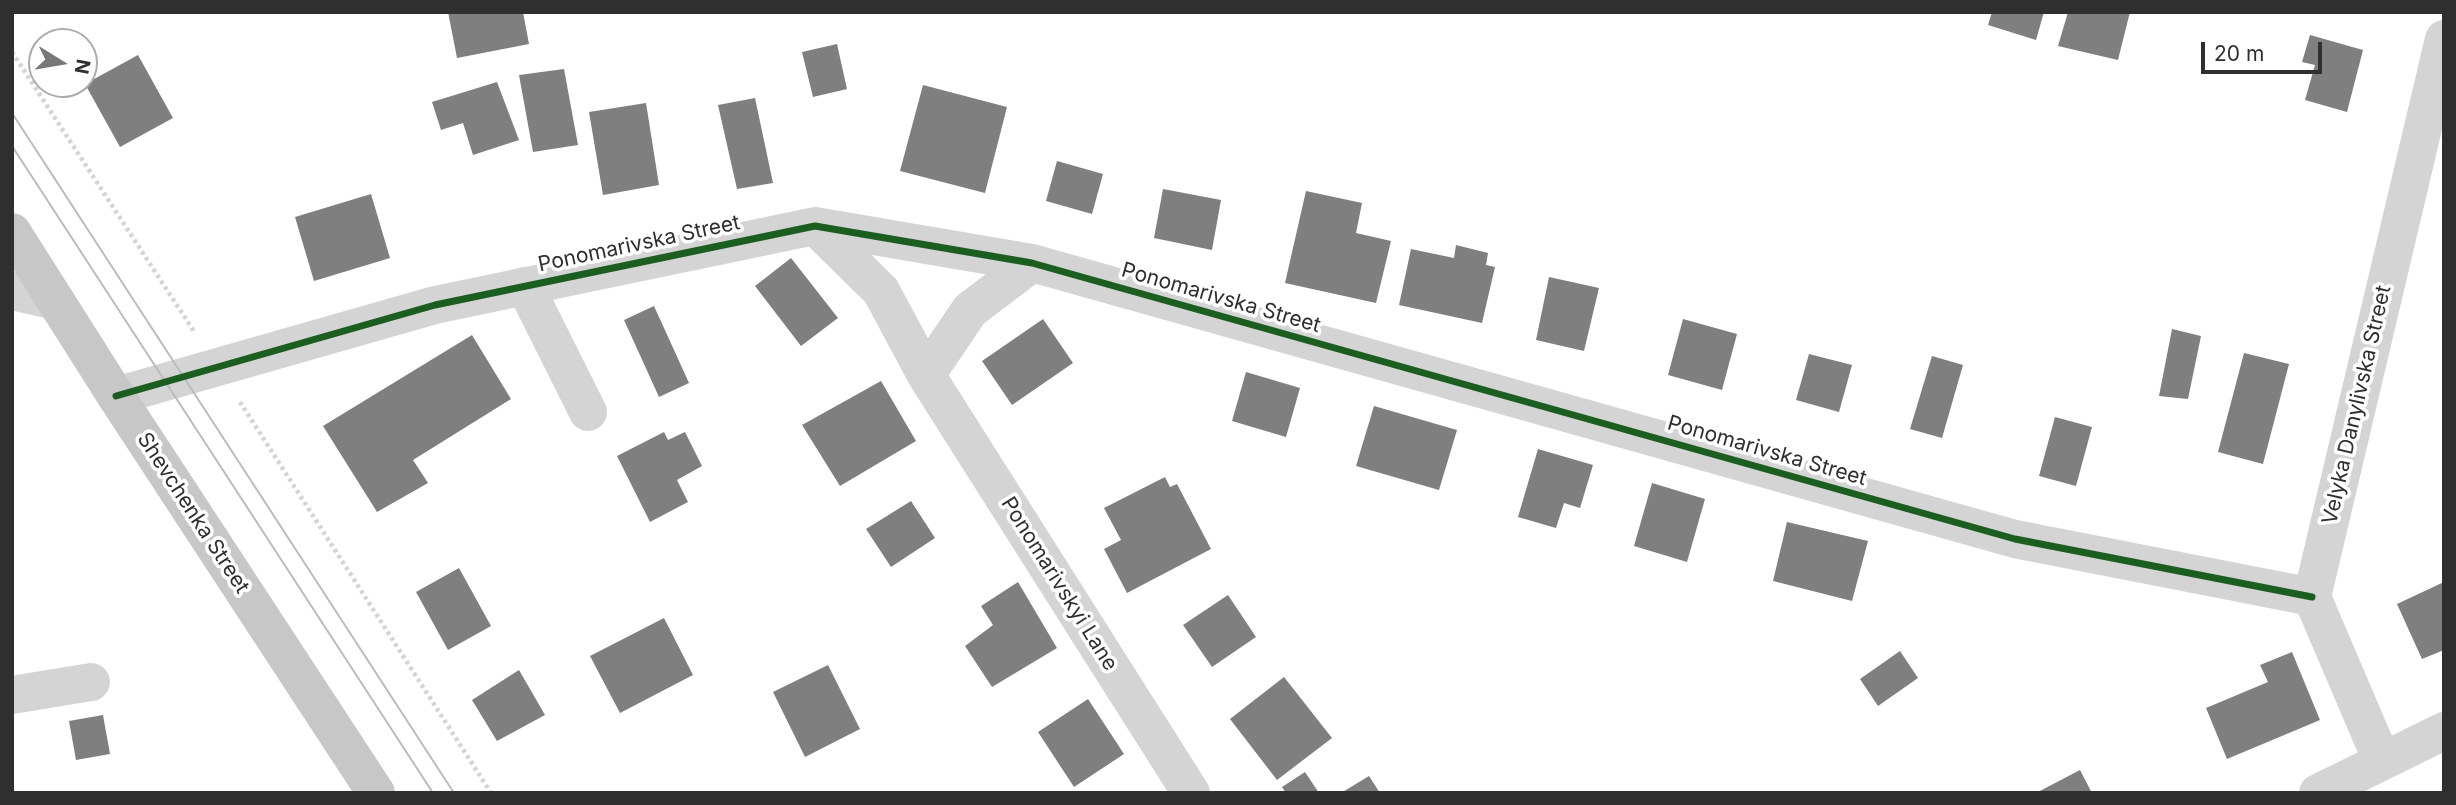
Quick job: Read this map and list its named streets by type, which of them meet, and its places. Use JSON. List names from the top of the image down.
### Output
{
  "streets": {
    "main road": ["Shevchenka Street"],
    "street": ["Ponomarivska Street", "Velyka Danylivska Street", "Ponomarivskyi Lane"]
  },
  "crossings": [
    ["Ponomarivska Street", "Velyka Danylivska Street"],
    ["Ponomarivska Street", "Shevchenka Street"],
    ["Ponomarivska Street", "Ponomarivskyi Lane"]
  ],
  "scale_bar": "20 m",
  "north": "right"
}
